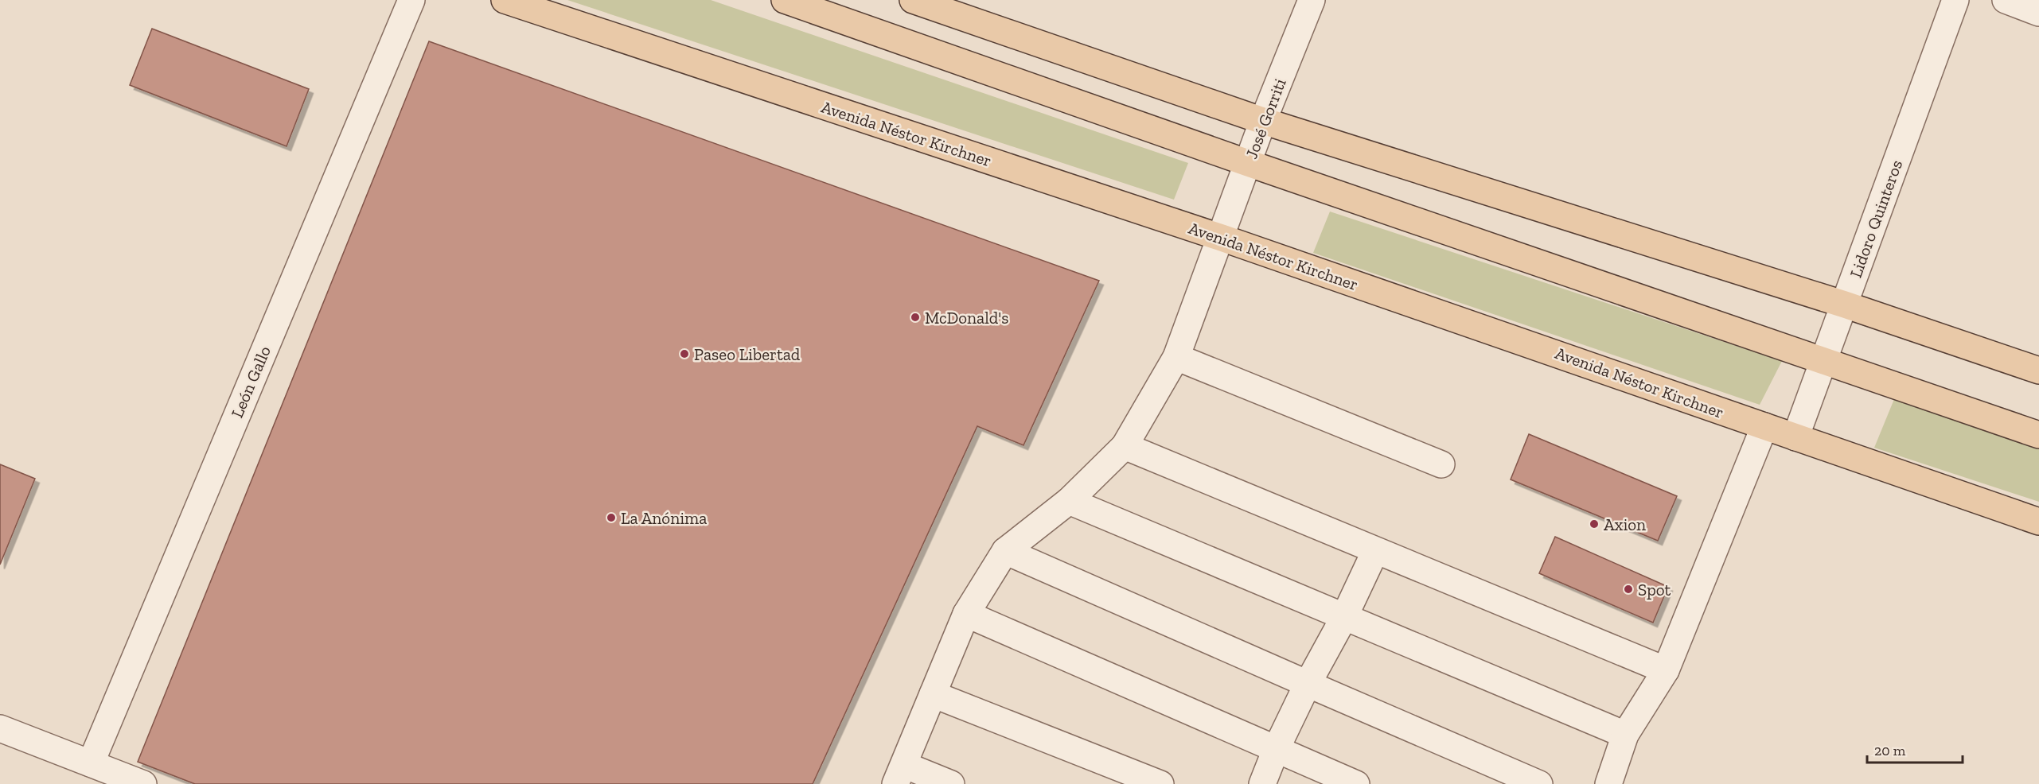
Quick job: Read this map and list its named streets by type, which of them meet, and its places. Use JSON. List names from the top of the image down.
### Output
{
  "streets": {
    "main road": ["Avenida Néstor Kirchner"],
    "street": ["José Gorriti", "Lidoro Quinteros", "León Gallo"]
  },
  "crossings": [
    ["José Gorriti", "Avenida Néstor Kirchner"],
    ["Avenida Néstor Kirchner", "Lidoro Quinteros"]
  ],
  "places": [
    "McDonald's",
    "Paseo Libertad",
    "La Anónima",
    "Axion",
    "Spot"
  ],
  "scale_bar": "20 m"
}
